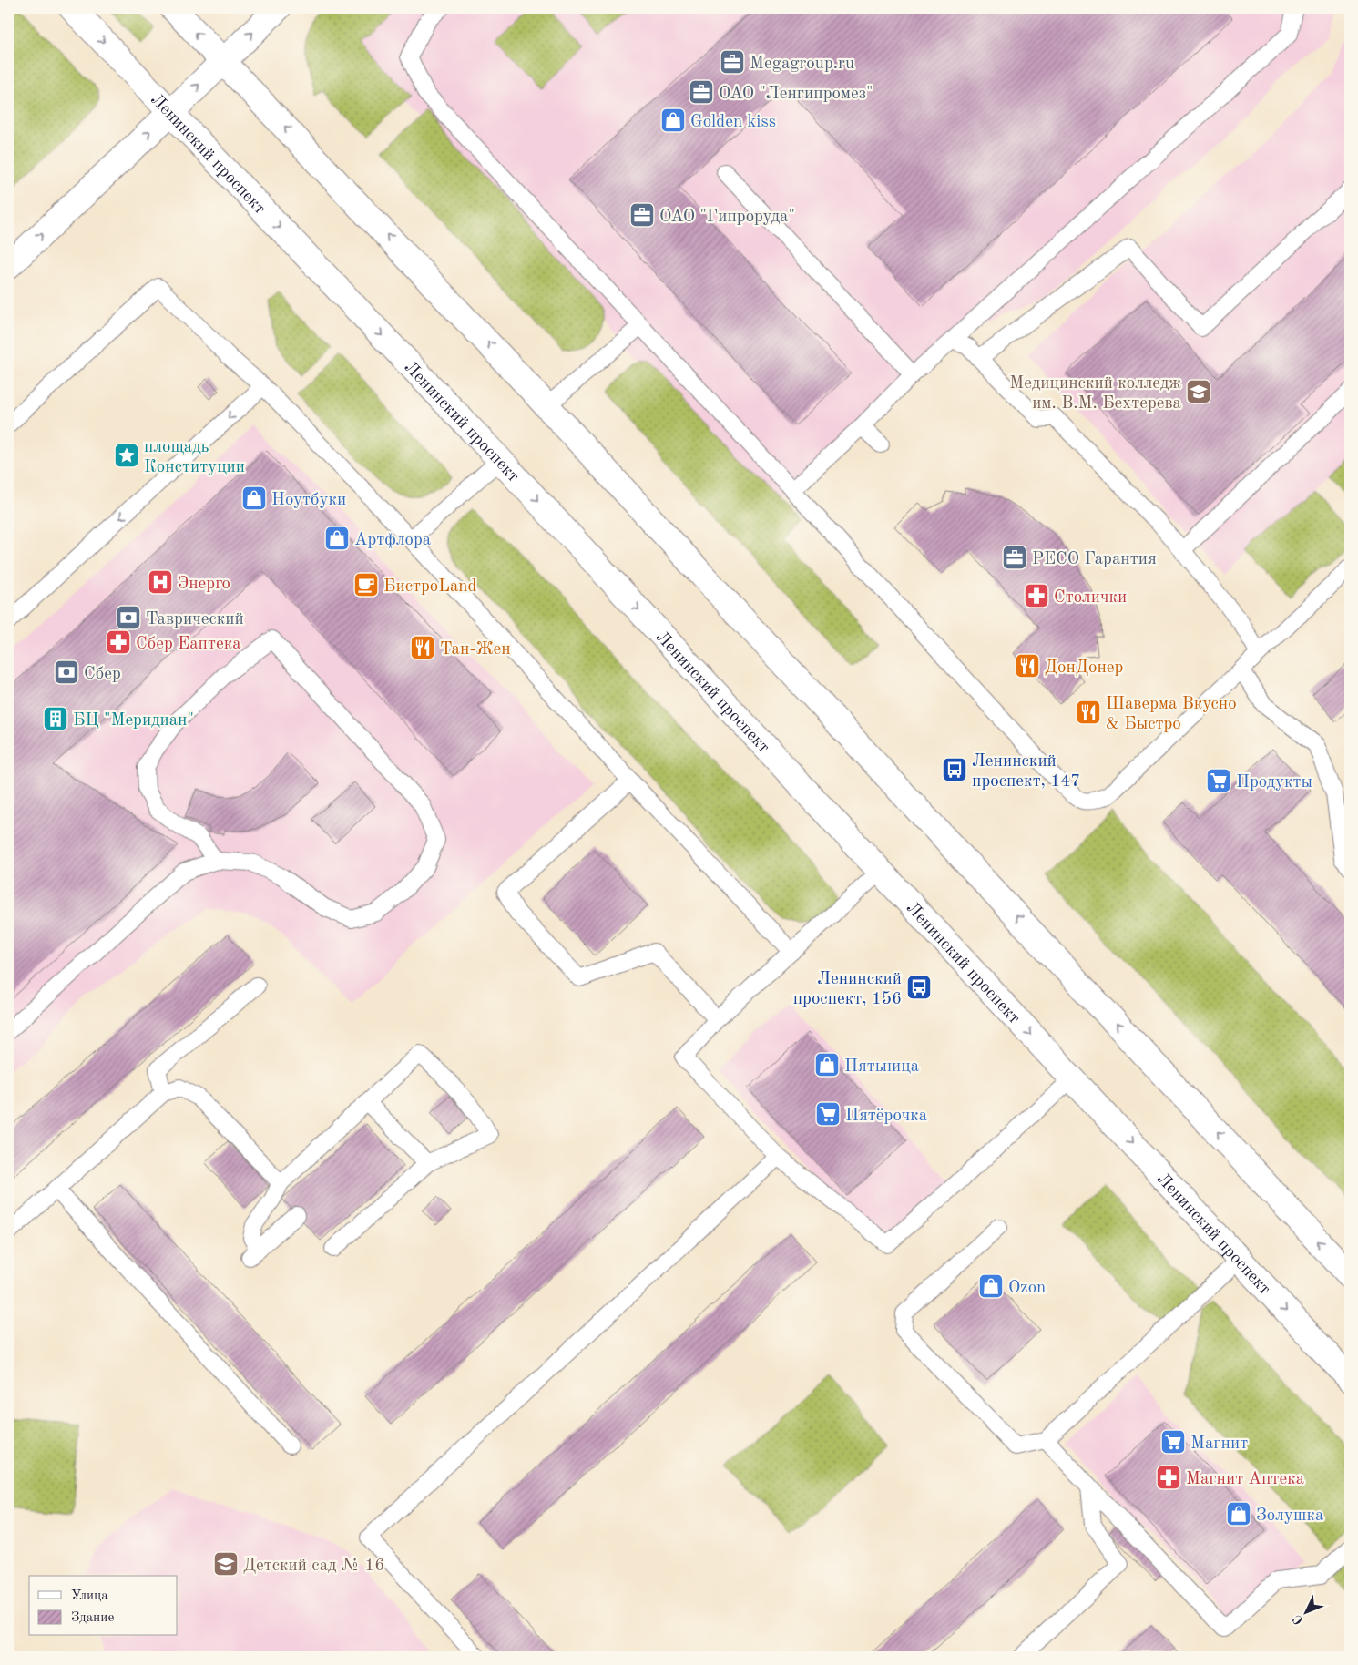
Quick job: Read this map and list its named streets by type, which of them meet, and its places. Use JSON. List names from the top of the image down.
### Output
{
  "streets": {
    "main road": ["Ленинский проспект"]
  },
  "places": {
    "office": [
      "Megagroup.ru",
      "ОАО \"Ленгипромез\"",
      "ОАО \"Гипроруда\"",
      "РЕСО Гарантия"
    ],
    "shop": [
      "Golden kiss",
      "Ноутбуки",
      "Артфлора",
      "Пятьница",
      "Ozon",
      "Золушка"
    ],
    "school or university": ["Медицинский колледж им. В.М. Бехтерева", "Детский сад № 16"],
    "place": ["площадь Конституции"],
    "hospital": ["Энерго"],
    "cafe": ["БистроLand"],
    "pharmacy": ["Столички", "Сбер Еаптека", "Магнит Аптека"],
    "bank": ["Таврический", "Сбер"],
    "restaurant": ["Тан-Жен", "ДонДонер", "Шаверма Вкусно & Быстро"],
    "building": ["БЦ \"Меридиан\""],
    "bus stop": ["Ленинский проспект, 147", "Ленинский проспект, 156"],
    "supermarket": ["Продукты", "Пятёрочка", "Магнит"]
  },
  "legend": ["Улица", "Здание"],
  "north": "bottom left"
}
